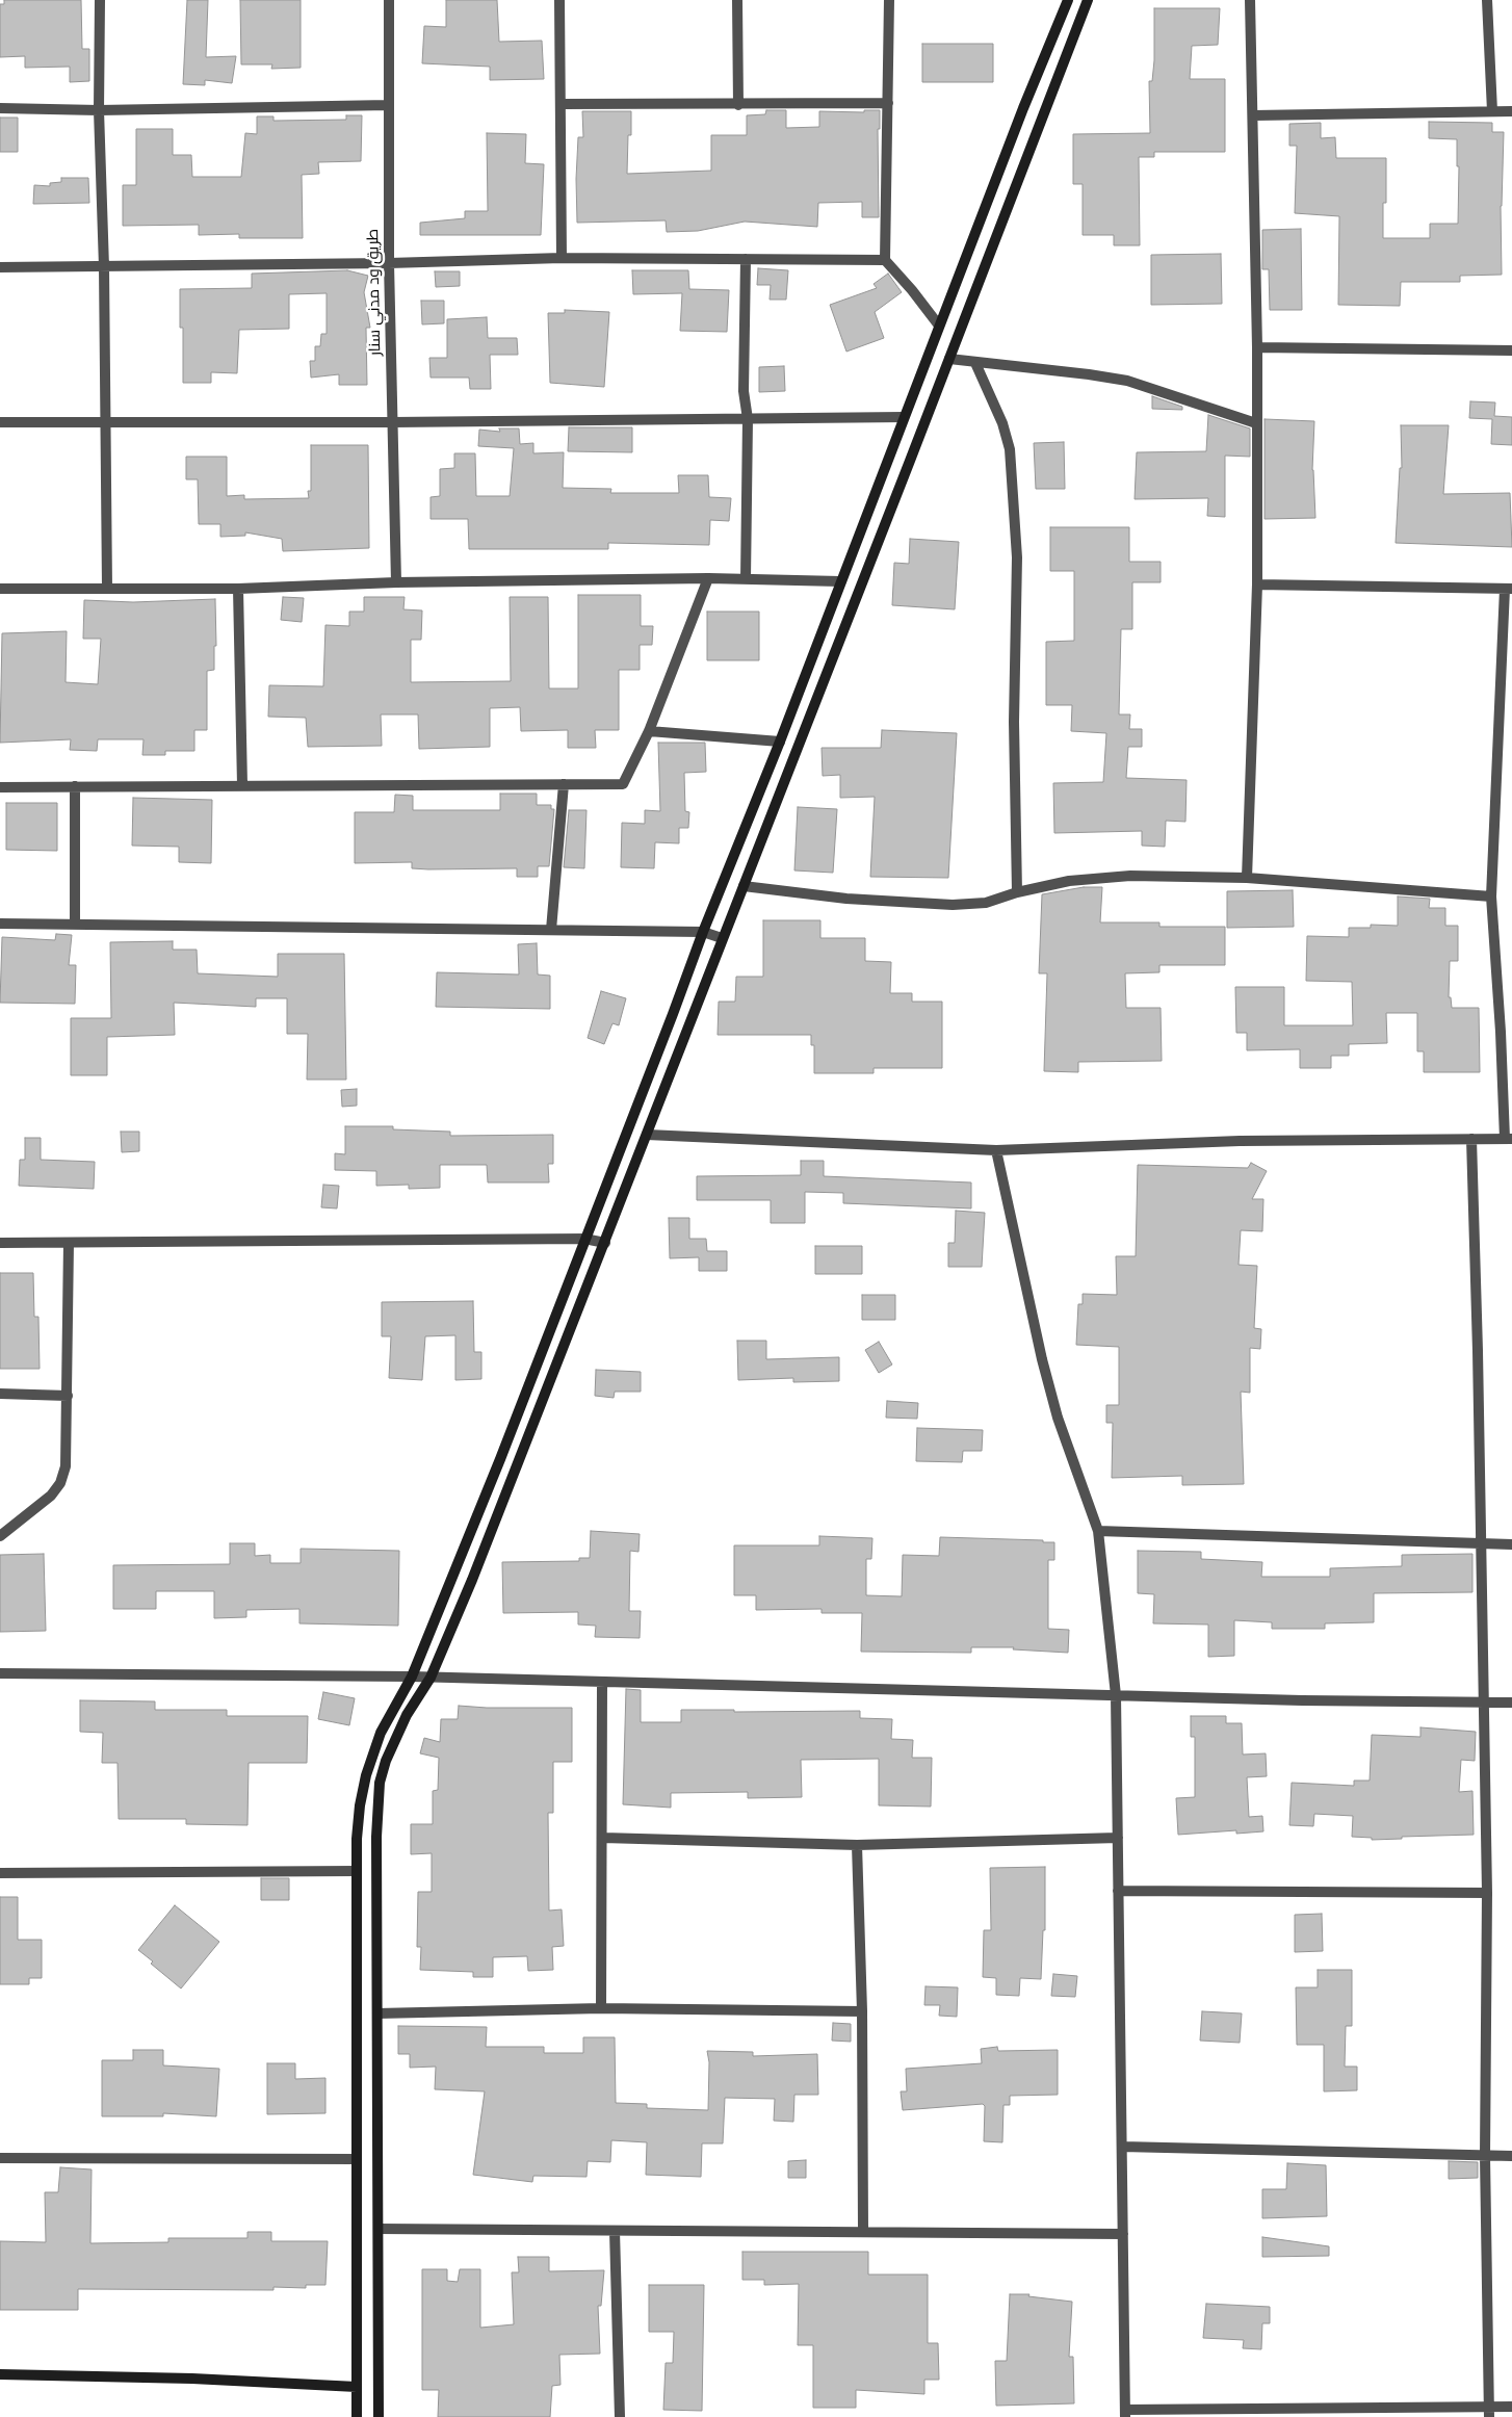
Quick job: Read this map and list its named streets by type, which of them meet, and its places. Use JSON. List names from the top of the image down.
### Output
{
  "streets": {
    "street": ["طريق ود مدني سنار"]
  }
}
